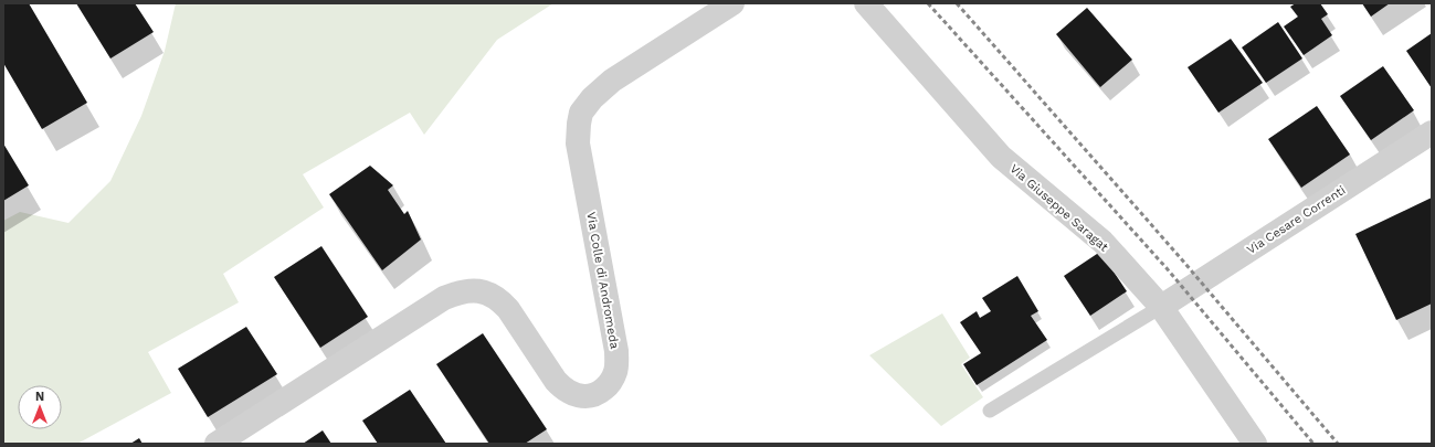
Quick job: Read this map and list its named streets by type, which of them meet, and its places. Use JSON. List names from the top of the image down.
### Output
{
  "streets": {
    "street": ["Via Giuseppe Saragat", "Via Cesare Correnti", "Via Colle di Andromeda"]
  },
  "crossings": [
    ["Via Giuseppe Saragat", "Via Cesare Correnti"]
  ],
  "north": "top"
}
